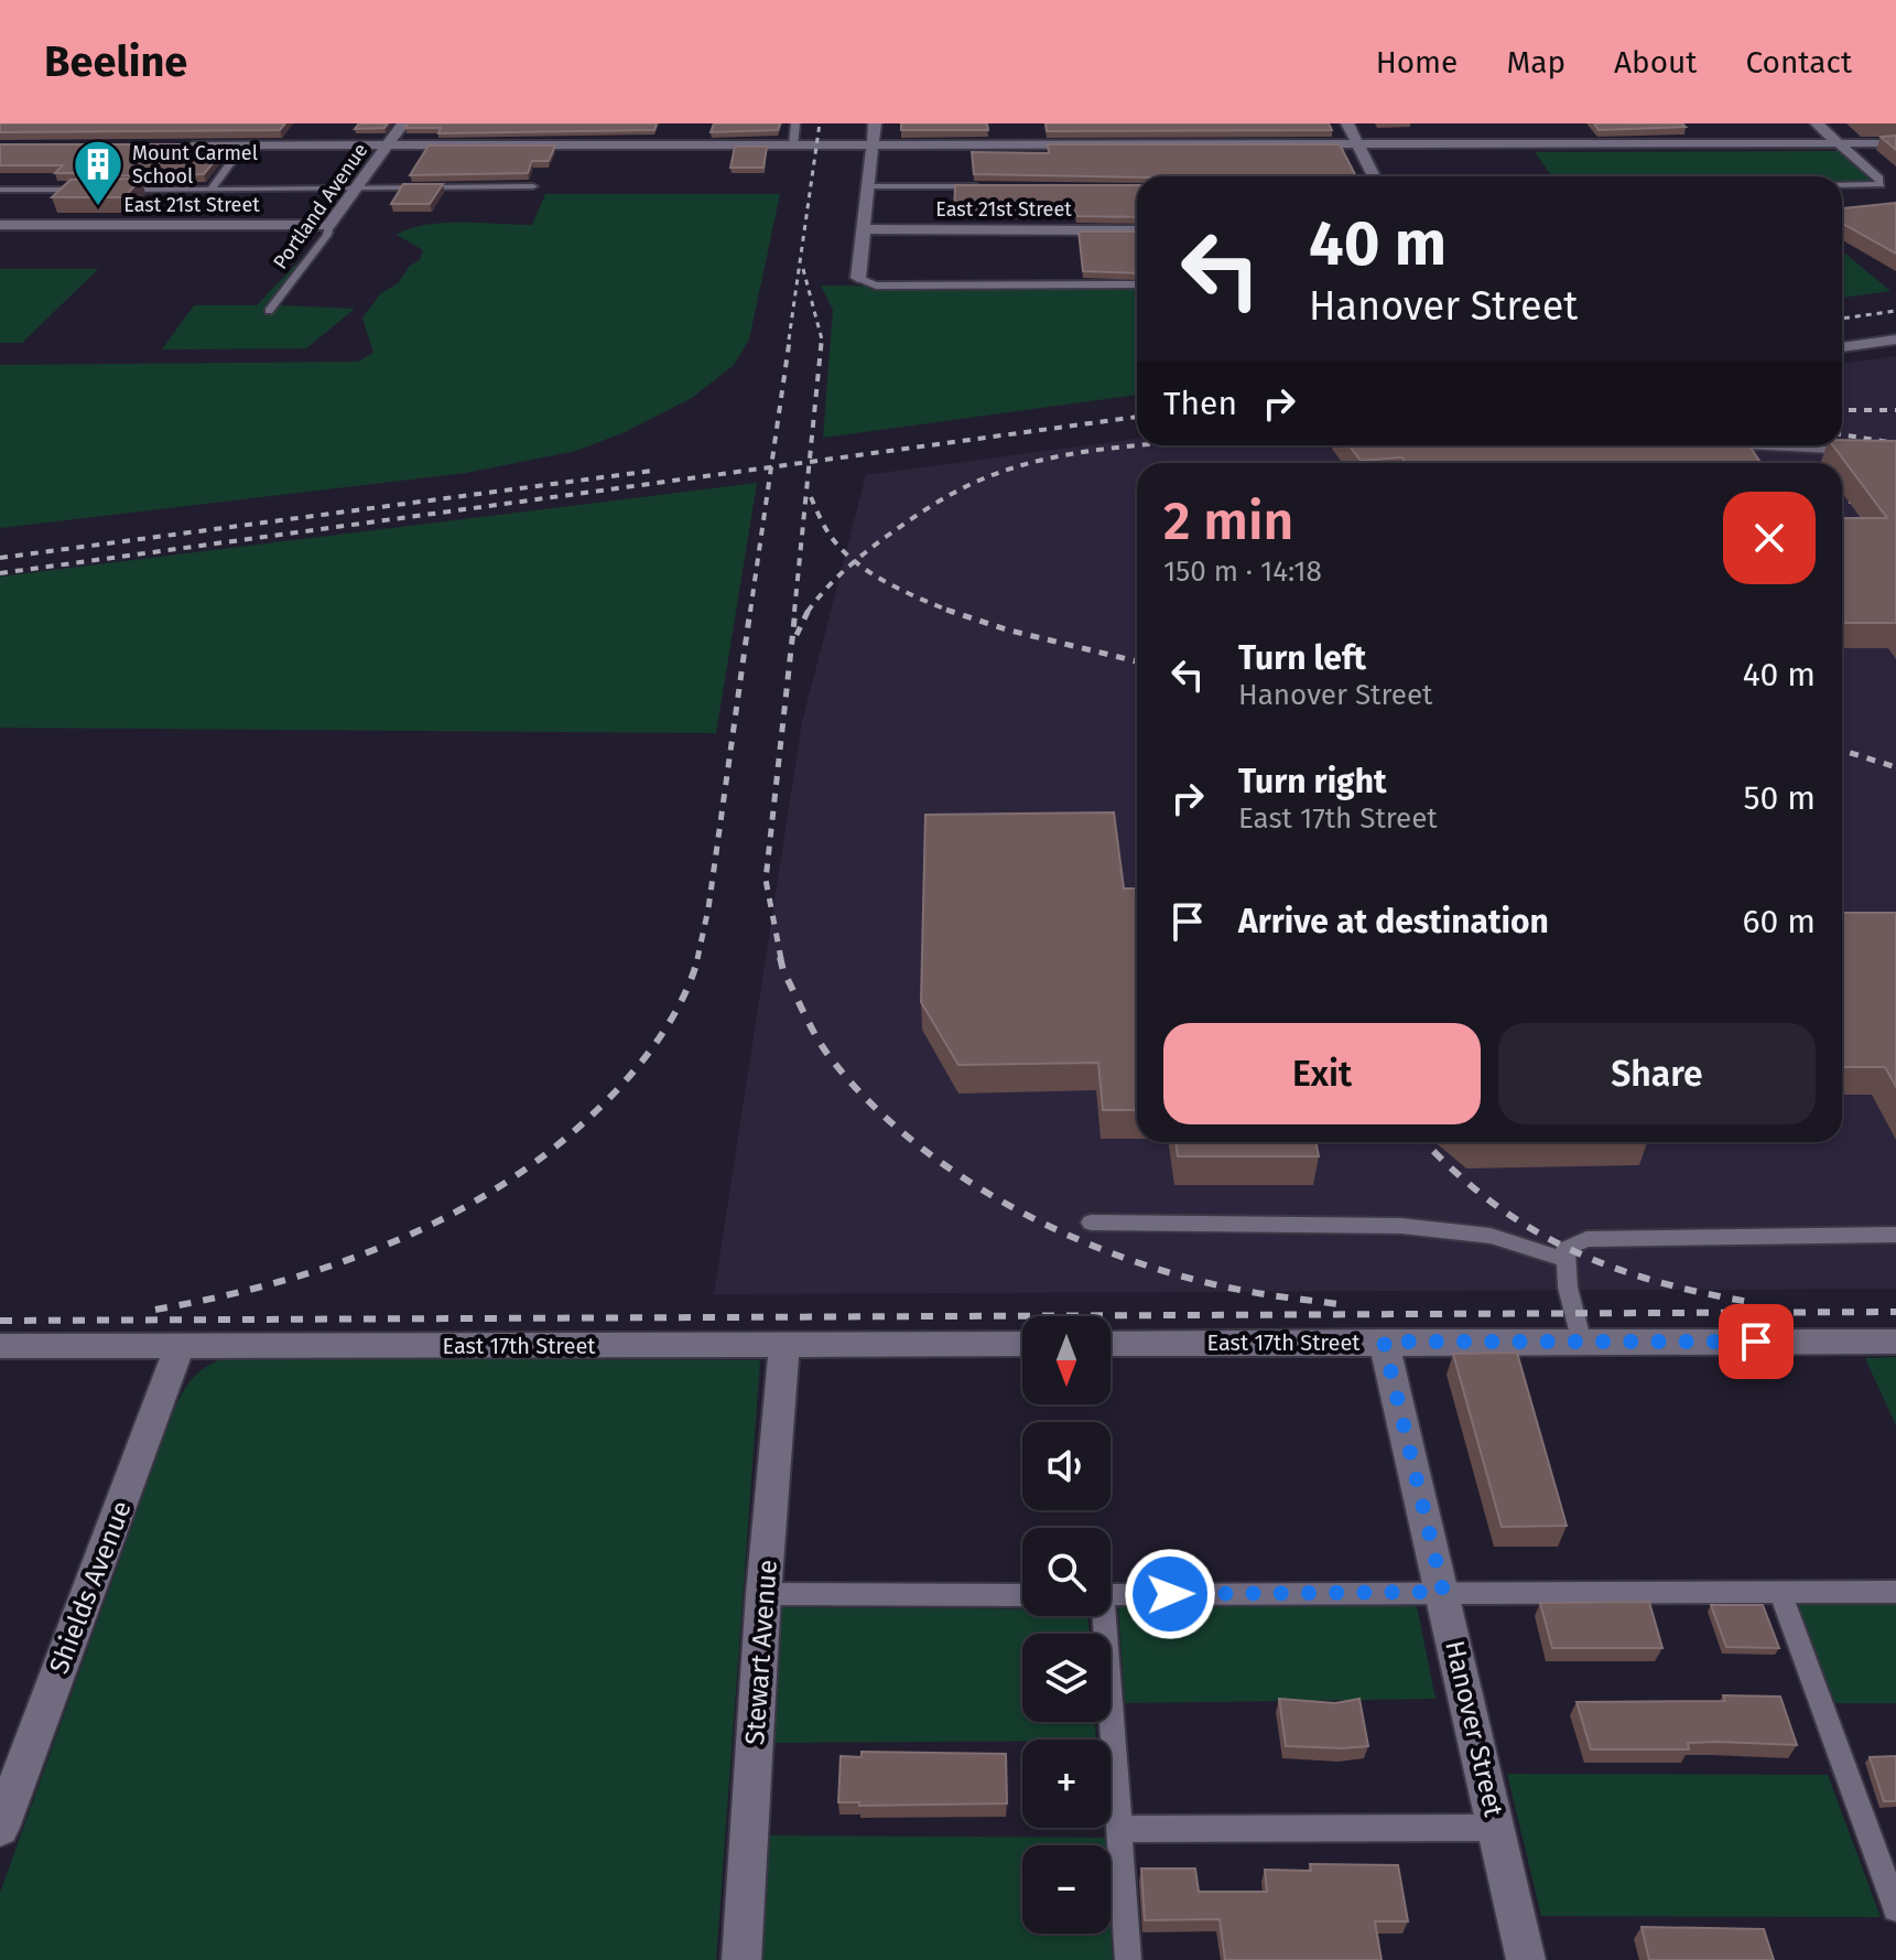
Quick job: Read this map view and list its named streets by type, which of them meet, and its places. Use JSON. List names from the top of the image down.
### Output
{
  "streets": {
    "street": [
      "East 21st Street",
      "Portland Avenue",
      "East 17th Street",
      "Shields Avenue",
      "Stewart Avenue",
      "Hanover Street"
    ]
  },
  "crossings": [
    ["East 21st Street", "Portland Avenue"],
    ["East 17th Street", "Shields Avenue"],
    ["East 17th Street", "Stewart Avenue"],
    ["East 17th Street", "Hanover Street"]
  ],
  "places": {
    "building": ["Mount Carmel School"]
  },
  "north": "bottom",
  "page": {
    "header": "Beeline",
    "nav": [
      "Home",
      "Map",
      "About",
      "Contact"
    ],
    "turn": ["40 m", "Hanover Street"],
    "then": "Then",
    "heading": ["2 min", "150 m · 14:18"],
    "list": [
      {
        "name": "Turn left",
        "note": "Hanover Street",
        "value": "40 m"
      },
      {
        "name": "Turn right",
        "note": "East 17th Street",
        "value": "50 m"
      },
      {
        "name": "Arrive at destination",
        "value": "60 m"
      }
    ],
    "buttons": ["Exit", "Share"],
    "map_buttons": ["+", "−"]
  }
}
